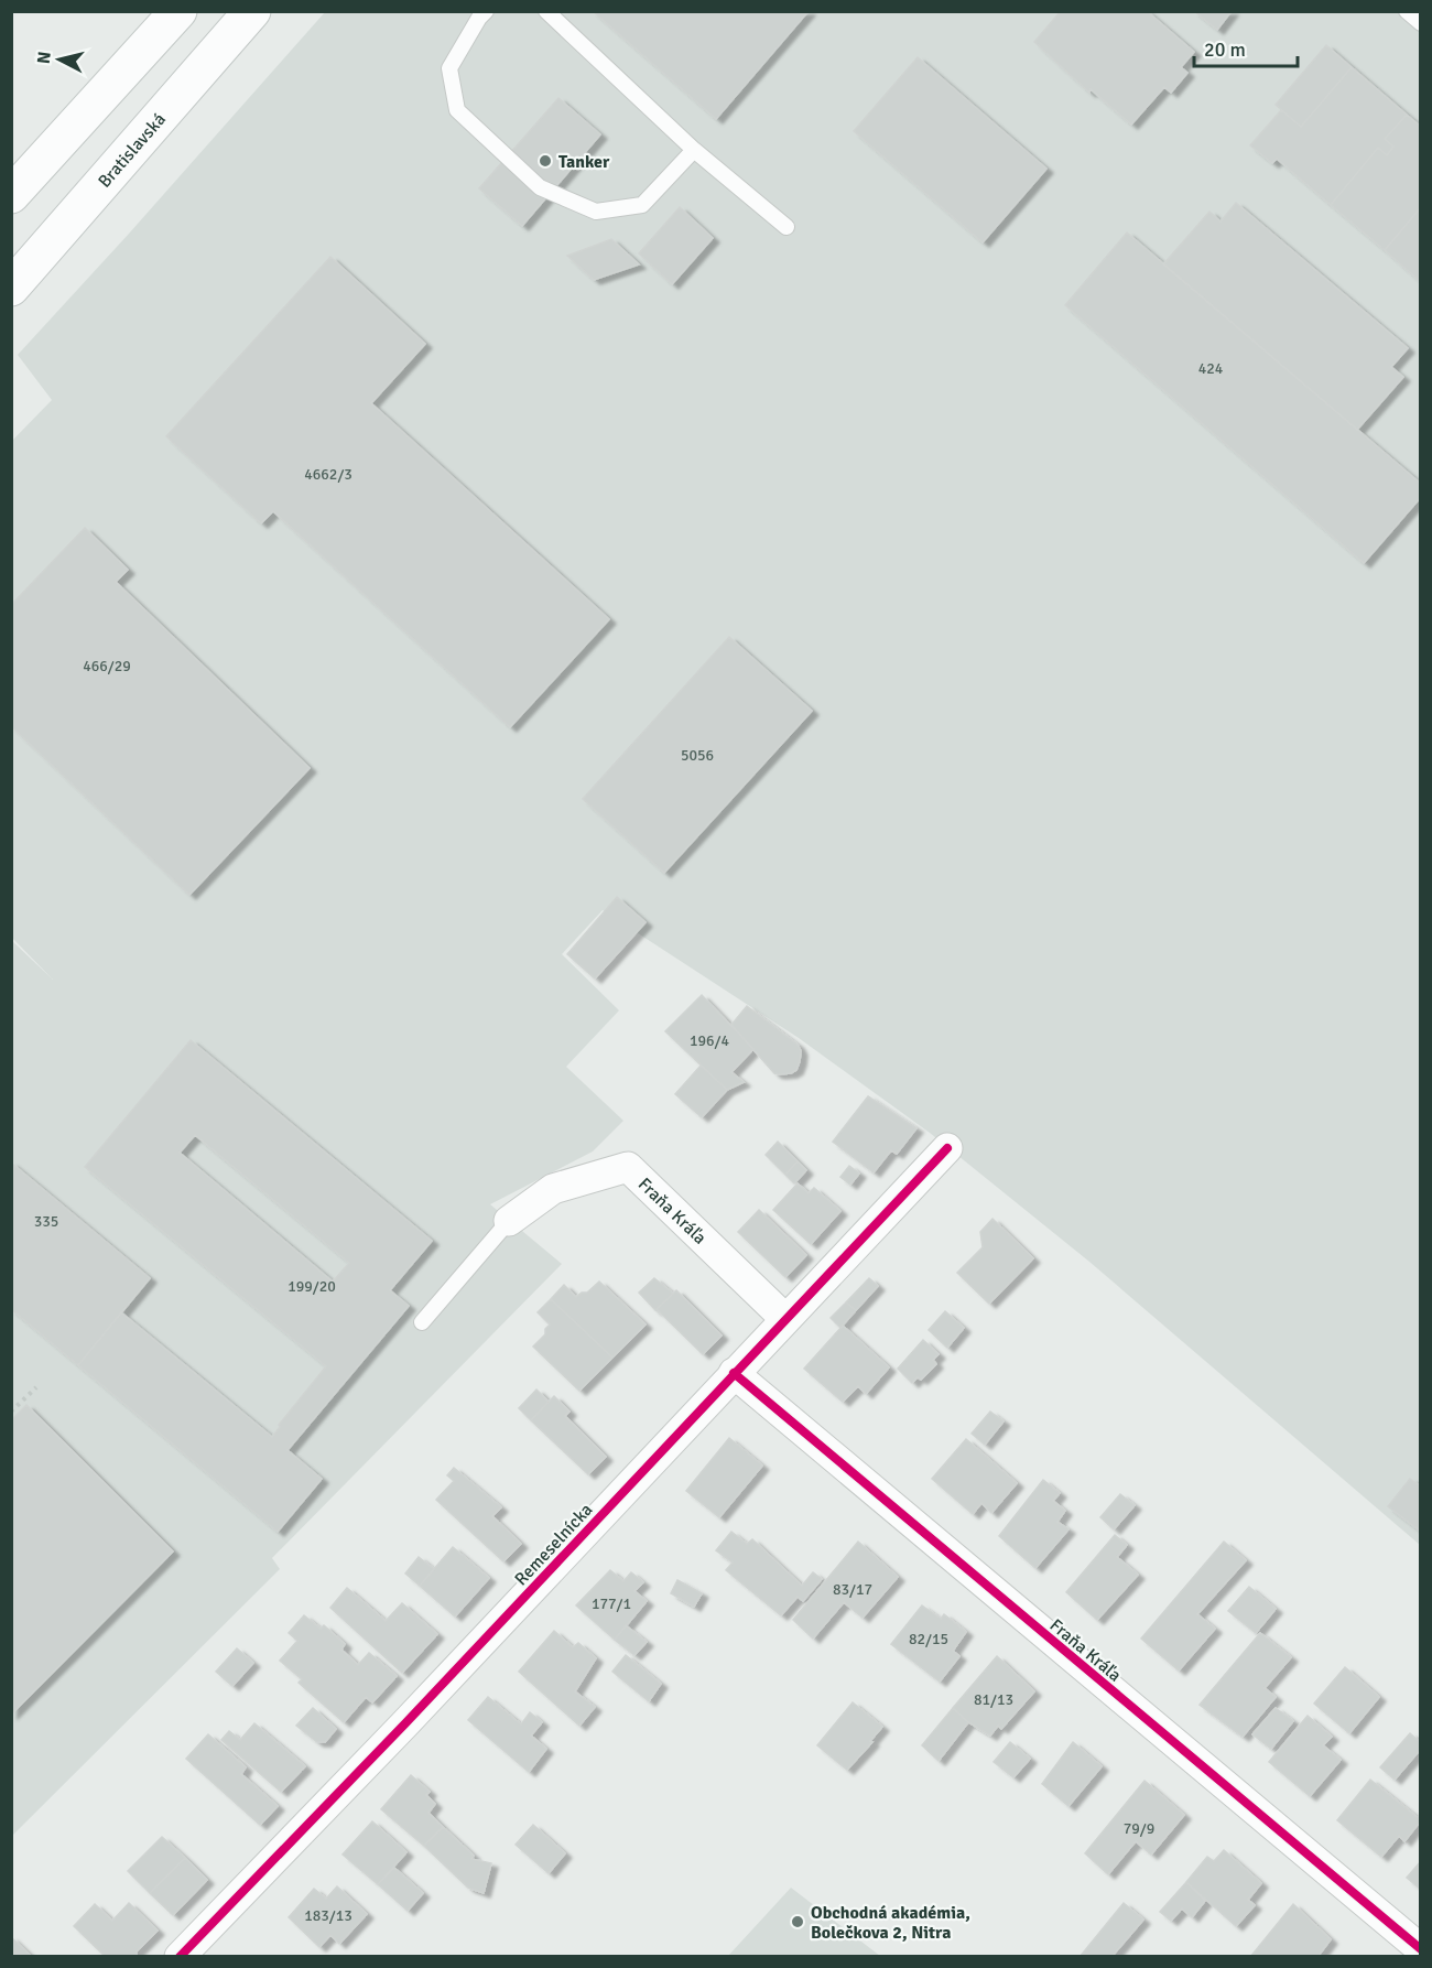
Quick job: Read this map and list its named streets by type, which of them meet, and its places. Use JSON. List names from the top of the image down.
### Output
{
  "streets": {
    "main road": ["Bratislavská"],
    "street": ["Fraňa Kráľa", "Remeselnícka"]
  },
  "crossings": [
    ["Fraňa Kráľa", "Remeselnícka"]
  ],
  "places": ["Tanker", "Obchodná akadémia, Bolečkova 2, Nitra"],
  "house_numbers": [
    "424",
    "4662/3",
    "466/29",
    "5056",
    "196/4",
    "335",
    "199/20",
    "83/17",
    "177/1",
    "82/15",
    "81/13",
    "79/9",
    "183/13"
  ],
  "scale_bar": "20 m",
  "north": "left"
}
